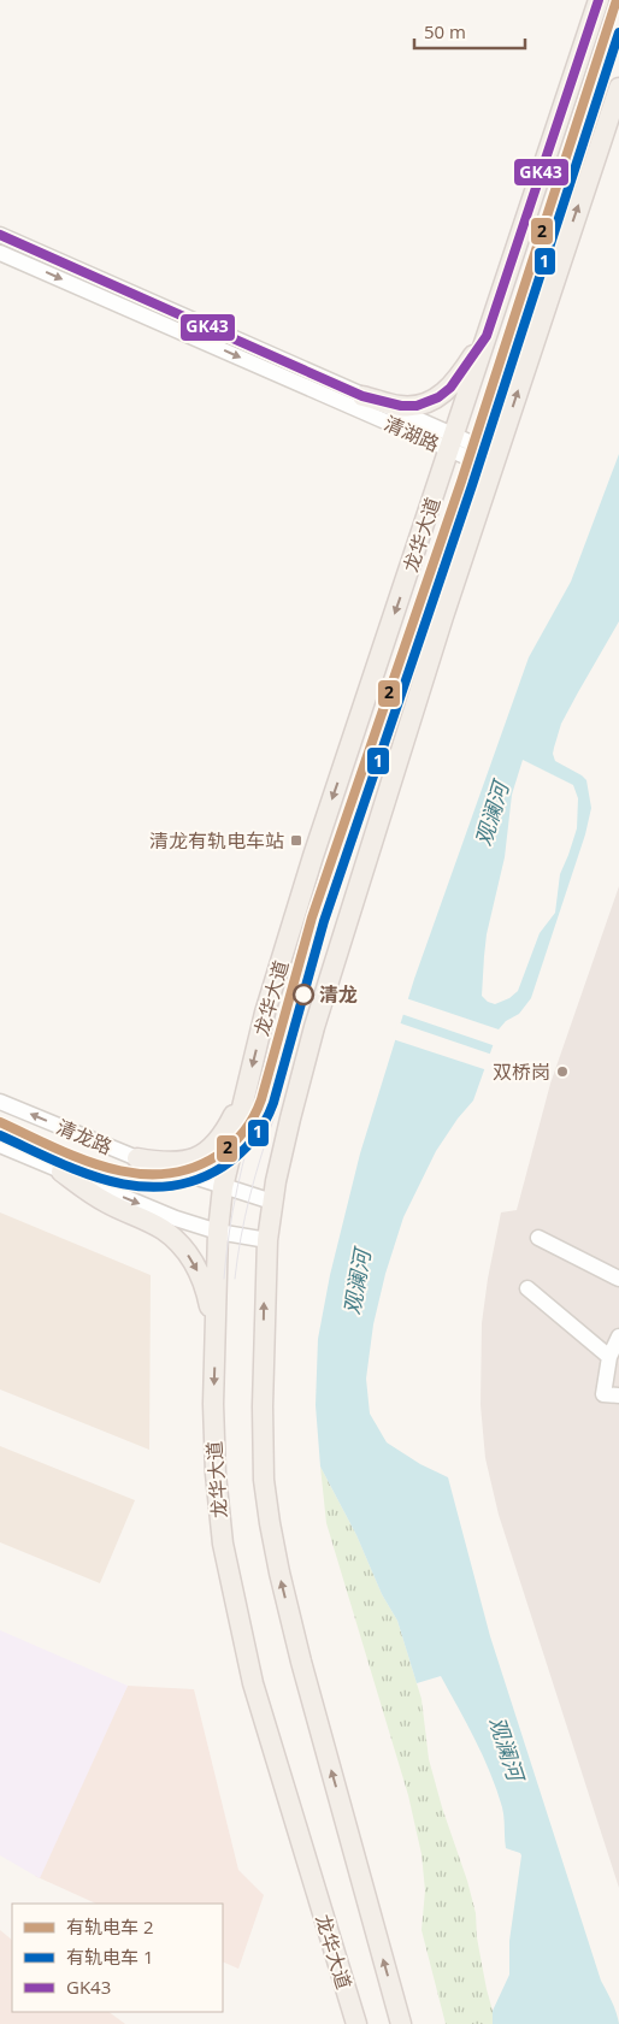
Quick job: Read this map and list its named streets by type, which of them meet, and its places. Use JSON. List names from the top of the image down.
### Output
{
  "streets": {
    "main road": ["龙华大道"],
    "street": ["清湖路", "清龙路"]
  },
  "crossings": [
    ["清湖路", "龙华大道"],
    ["龙华大道", "清龙路"]
  ],
  "water": ["观澜河"],
  "places": {
    "transit": ["清龙有轨电车站"],
    "other": ["清龙", "双桥岗"]
  },
  "lines": ["tram line 2", "transit line GK43", "tram line 1"],
  "legend": ["有轨电车 2", "有轨电车 1", "GK43"],
  "scale_bar": "50 m"
}
